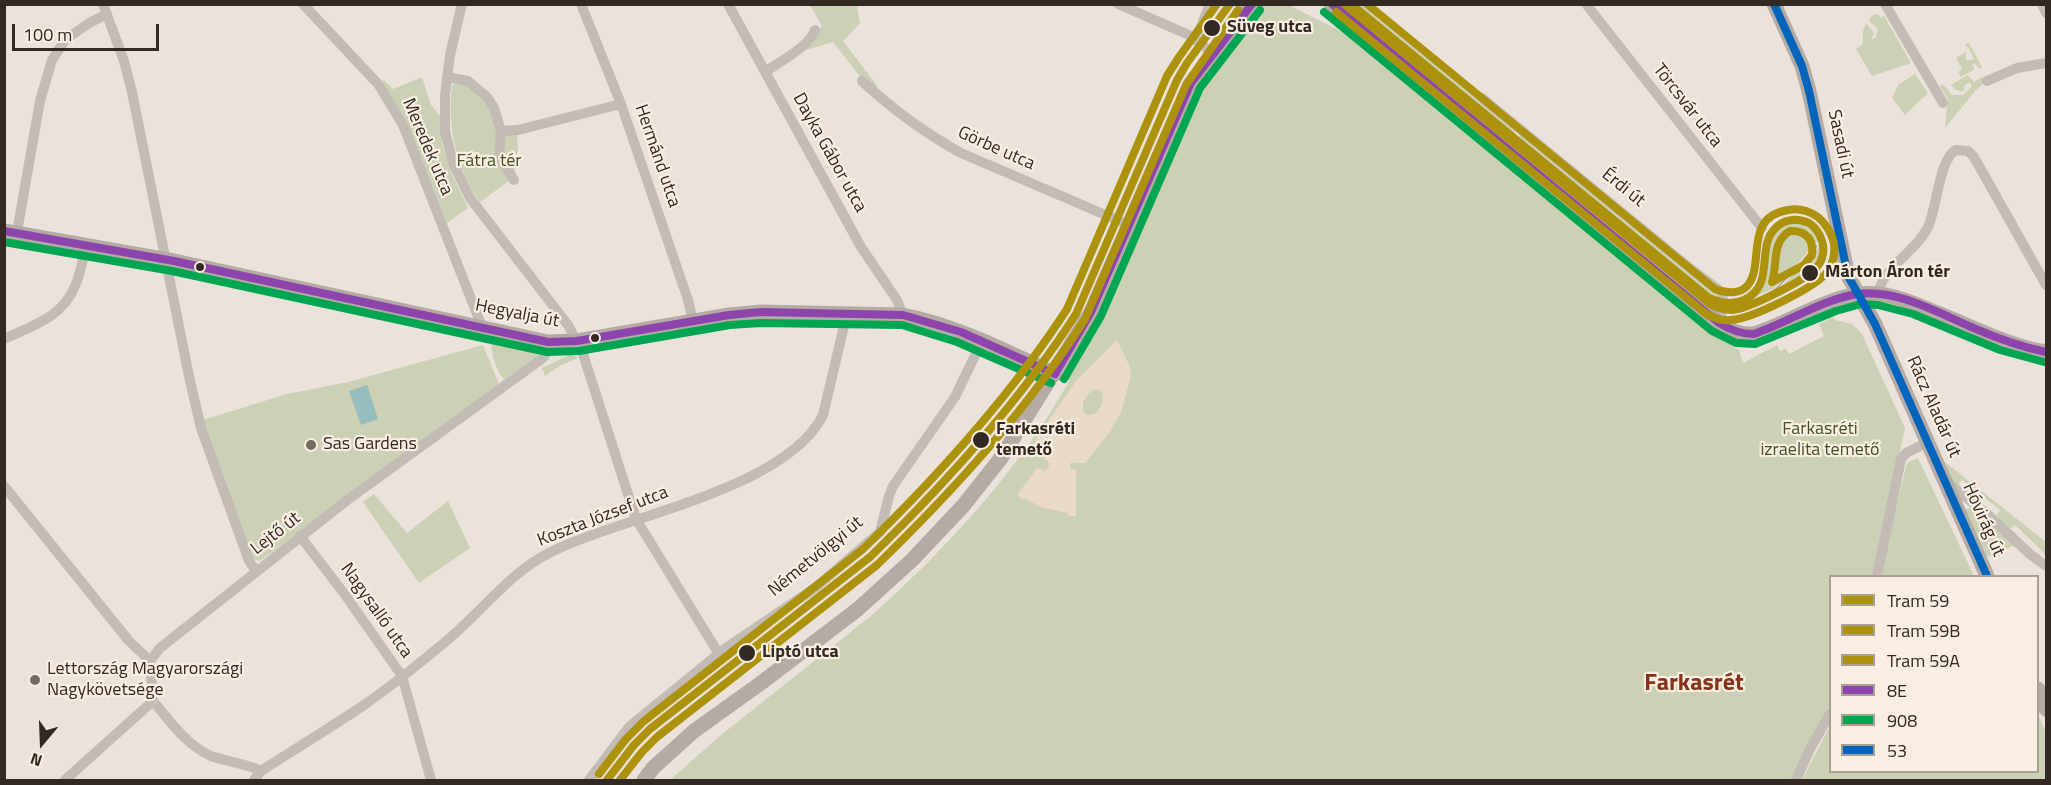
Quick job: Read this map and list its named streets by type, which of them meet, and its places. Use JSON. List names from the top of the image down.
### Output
{
  "streets": {
    "street": [
      "Törcsvár utca",
      "Sasadi út",
      "Meredek utca",
      "Görbe utca",
      "Dayka Gábor utca",
      "Hermánd utca",
      "Érdi út",
      "Hegyalja út",
      "Rácz Aladár út",
      "Koszta József utca",
      "Hóvirág út",
      "Lejtő út",
      "Németvölgyi út",
      "Nagysalló utca"
    ]
  },
  "crossings": [
    ["Sasadi út", "Rácz Aladár út"],
    ["Meredek utca", "Hegyalja út"],
    ["Dayka Gábor utca", "Hegyalja út"],
    ["Hermánd utca", "Hegyalja út"],
    ["Hegyalja út", "Koszta József utca"],
    ["Hegyalja út", "Lejtő út"],
    ["Hegyalja út", "Németvölgyi út"],
    ["Rácz Aladár út", "Hóvirág út"],
    ["Koszta József utca", "Nagysalló utca"],
    ["Lejtő út", "Nagysalló utca"]
  ],
  "districts": ["Farkasrét"],
  "parks": ["Fátra tér", "Farkasréti izraelita temető"],
  "places": [
    "Süveg utca",
    "Márton Áron tér",
    "Farkasréti temető",
    "Sas Gardens",
    "Liptó utca",
    "Lettország Magyarországi Nagykövetsége"
  ],
  "lines": [
    "tram line 59",
    "tram line 59B",
    "tram line 59A",
    "transit line 8E",
    "transit line 53",
    "transit line 908"
  ],
  "legend": [
    "Tram 59",
    "Tram 59B",
    "Tram 59A",
    "8E",
    "908",
    "53"
  ],
  "scale_bar": "100 m",
  "north": "bottom"
}
